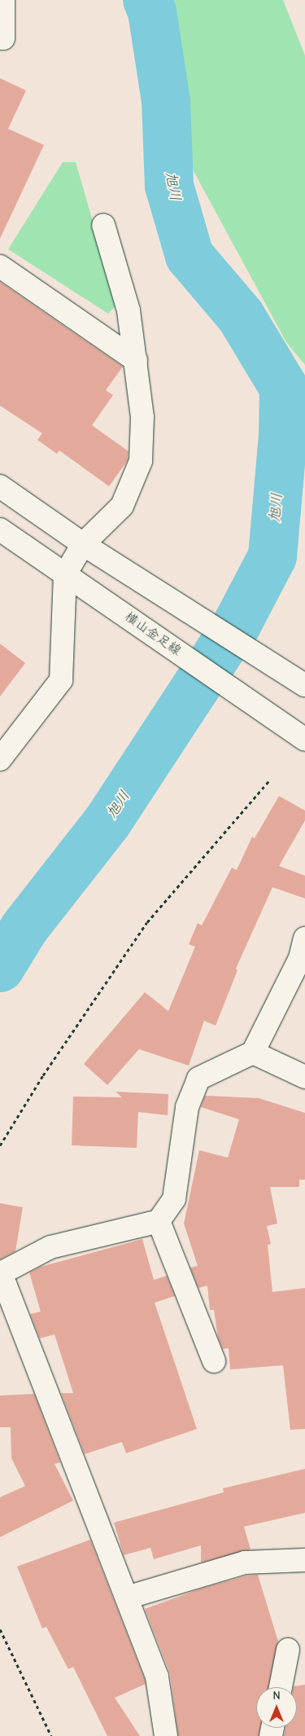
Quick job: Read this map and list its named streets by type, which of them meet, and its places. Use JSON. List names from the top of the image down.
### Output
{
  "streets": {
    "street": ["横山金足線"]
  },
  "water": ["旭川"],
  "north": "top"
}
